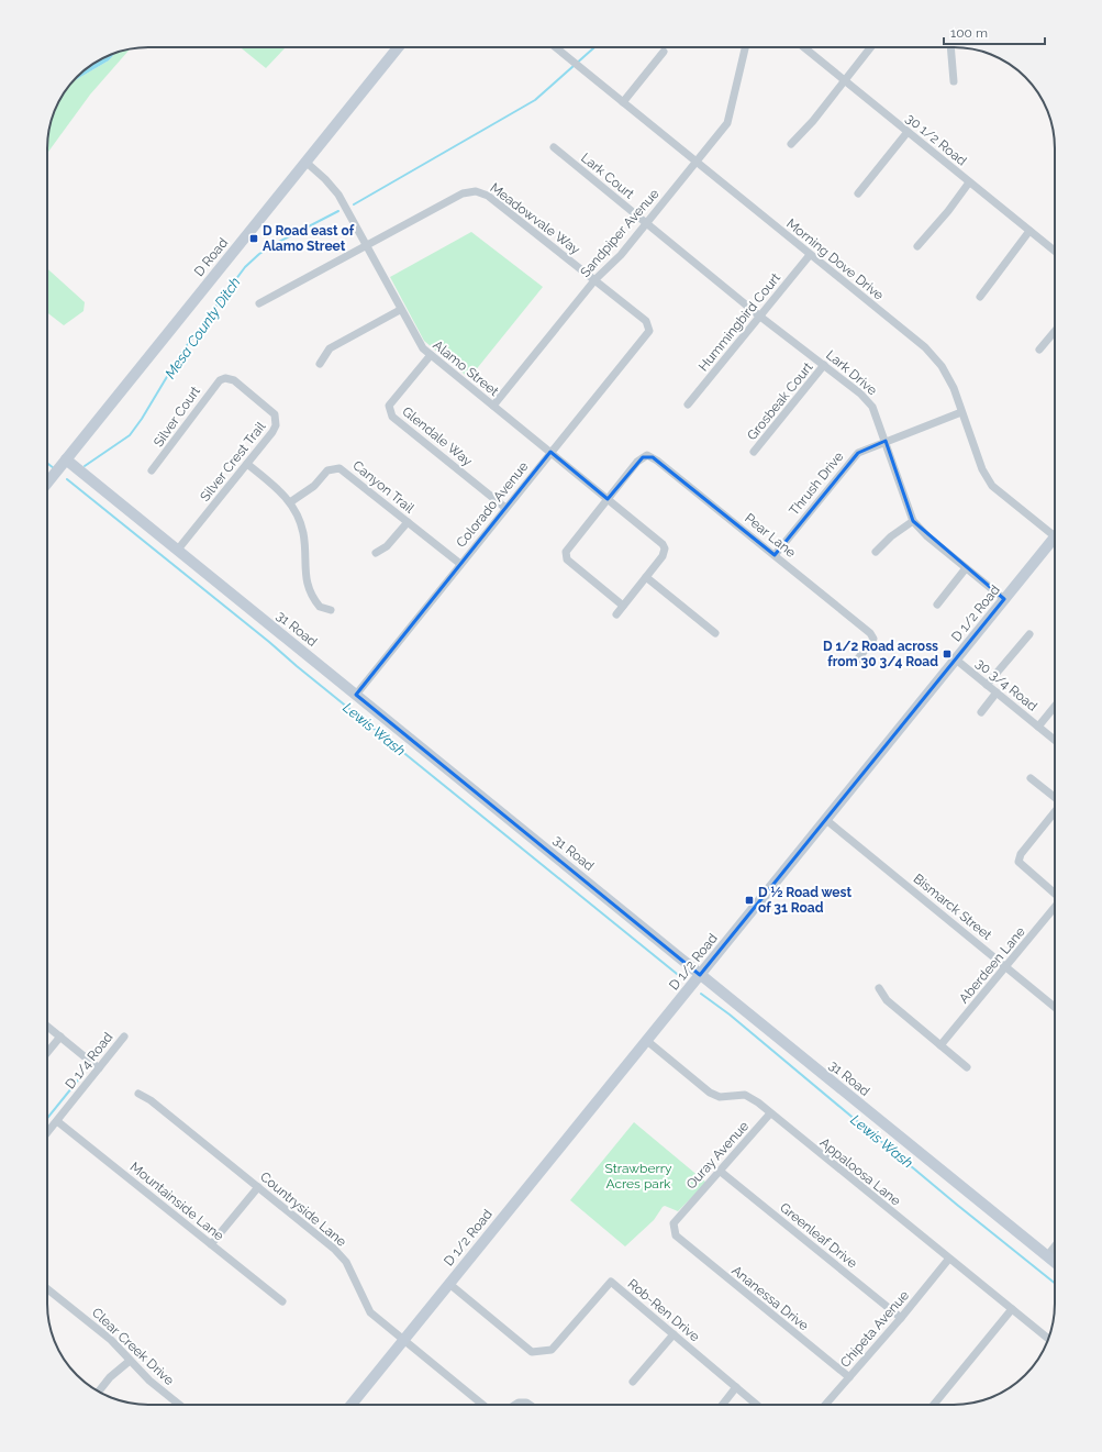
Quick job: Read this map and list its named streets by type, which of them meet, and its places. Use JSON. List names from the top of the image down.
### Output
{
  "streets": {
    "street": [
      "30 1/2 Road",
      "Lark Court",
      "Meadowvale Way",
      "Sandpiper Avenue",
      "D Road",
      "Morning Dove Drive",
      "Hummingbird Court",
      "Alamo Street",
      "Lark Drive",
      "Grosbeak Court",
      "Silver Court",
      "Glendale Way",
      "Silver Crest Trail",
      "Thrush Drive",
      "Canyon Trail",
      "Colorado Avenue",
      "Pear Lane",
      "D 1/2 Road",
      "31 Road",
      "30 3/4 Road",
      "Bismarck Street",
      "Aberdeen Lane",
      "D 1/4 Road",
      "Ouray Avenue",
      "Appaloosa Lane",
      "Mountainside Lane",
      "Countryside Lane",
      "Greenleaf Drive",
      "Ananessa Drive",
      "Rob-Ren Drive",
      "Chipeta Avenue",
      "Clear Creek Drive"
    ]
  },
  "crossings": [
    ["Lark Court", "Sandpiper Avenue"],
    ["Lark Court", "Lark Drive"],
    ["Meadowvale Way", "Sandpiper Avenue"],
    ["Meadowvale Way", "Alamo Street"],
    ["Meadowvale Way", "Colorado Avenue"],
    ["Sandpiper Avenue", "Morning Dove Drive"],
    ["Sandpiper Avenue", "Alamo Street"],
    ["Sandpiper Avenue", "Lark Drive"],
    ["D Road", "Alamo Street"],
    ["D Road", "31 Road"],
    ["Morning Dove Drive", "Hummingbird Court"],
    ["Morning Dove Drive", "Thrush Drive"],
    ["Morning Dove Drive", "D 1/2 Road"],
    ["Hummingbird Court", "Lark Drive"],
    ["Alamo Street", "Glendale Way"],
    ["Alamo Street", "Colorado Avenue"],
    ["Alamo Street", "Pear Lane"],
    ["Lark Drive", "Grosbeak Court"],
    ["Lark Drive", "Thrush Drive"],
    ["Lark Drive", "D 1/2 Road"],
    ["Silver Court", "Silver Crest Trail"],
    ["Glendale Way", "Colorado Avenue"],
    ["Silver Crest Trail", "31 Road"],
    ["Thrush Drive", "Pear Lane"],
    ["Canyon Trail", "Colorado Avenue"],
    ["Colorado Avenue", "31 Road"],
    ["D 1/2 Road", "31 Road"],
    ["D 1/2 Road", "30 3/4 Road"],
    ["D 1/2 Road", "Bismarck Street"],
    ["D 1/2 Road", "Appaloosa Lane"],
    ["D 1/2 Road", "Countryside Lane"],
    ["D 1/2 Road", "Rob-Ren Drive"],
    ["Bismarck Street", "Aberdeen Lane"],
    ["D 1/4 Road", "Mountainside Lane"],
    ["Ouray Avenue", "Appaloosa Lane"],
    ["Ouray Avenue", "Greenleaf Drive"],
    ["Ouray Avenue", "Ananessa Drive"],
    ["Appaloosa Lane", "Chipeta Avenue"],
    ["Greenleaf Drive", "Chipeta Avenue"],
    ["Ananessa Drive", "Chipeta Avenue"]
  ],
  "water": ["Mesa County Ditch", "Lewis Wash"],
  "parks": ["Strawberry Acres park"],
  "places": {
    "transit": ["D Road east of Alamo Street", "D 1/2 Road across from 30 3/4 Road", "D ½ Road west of 31 Road"]
  },
  "scale_bar": "100 m"
}
